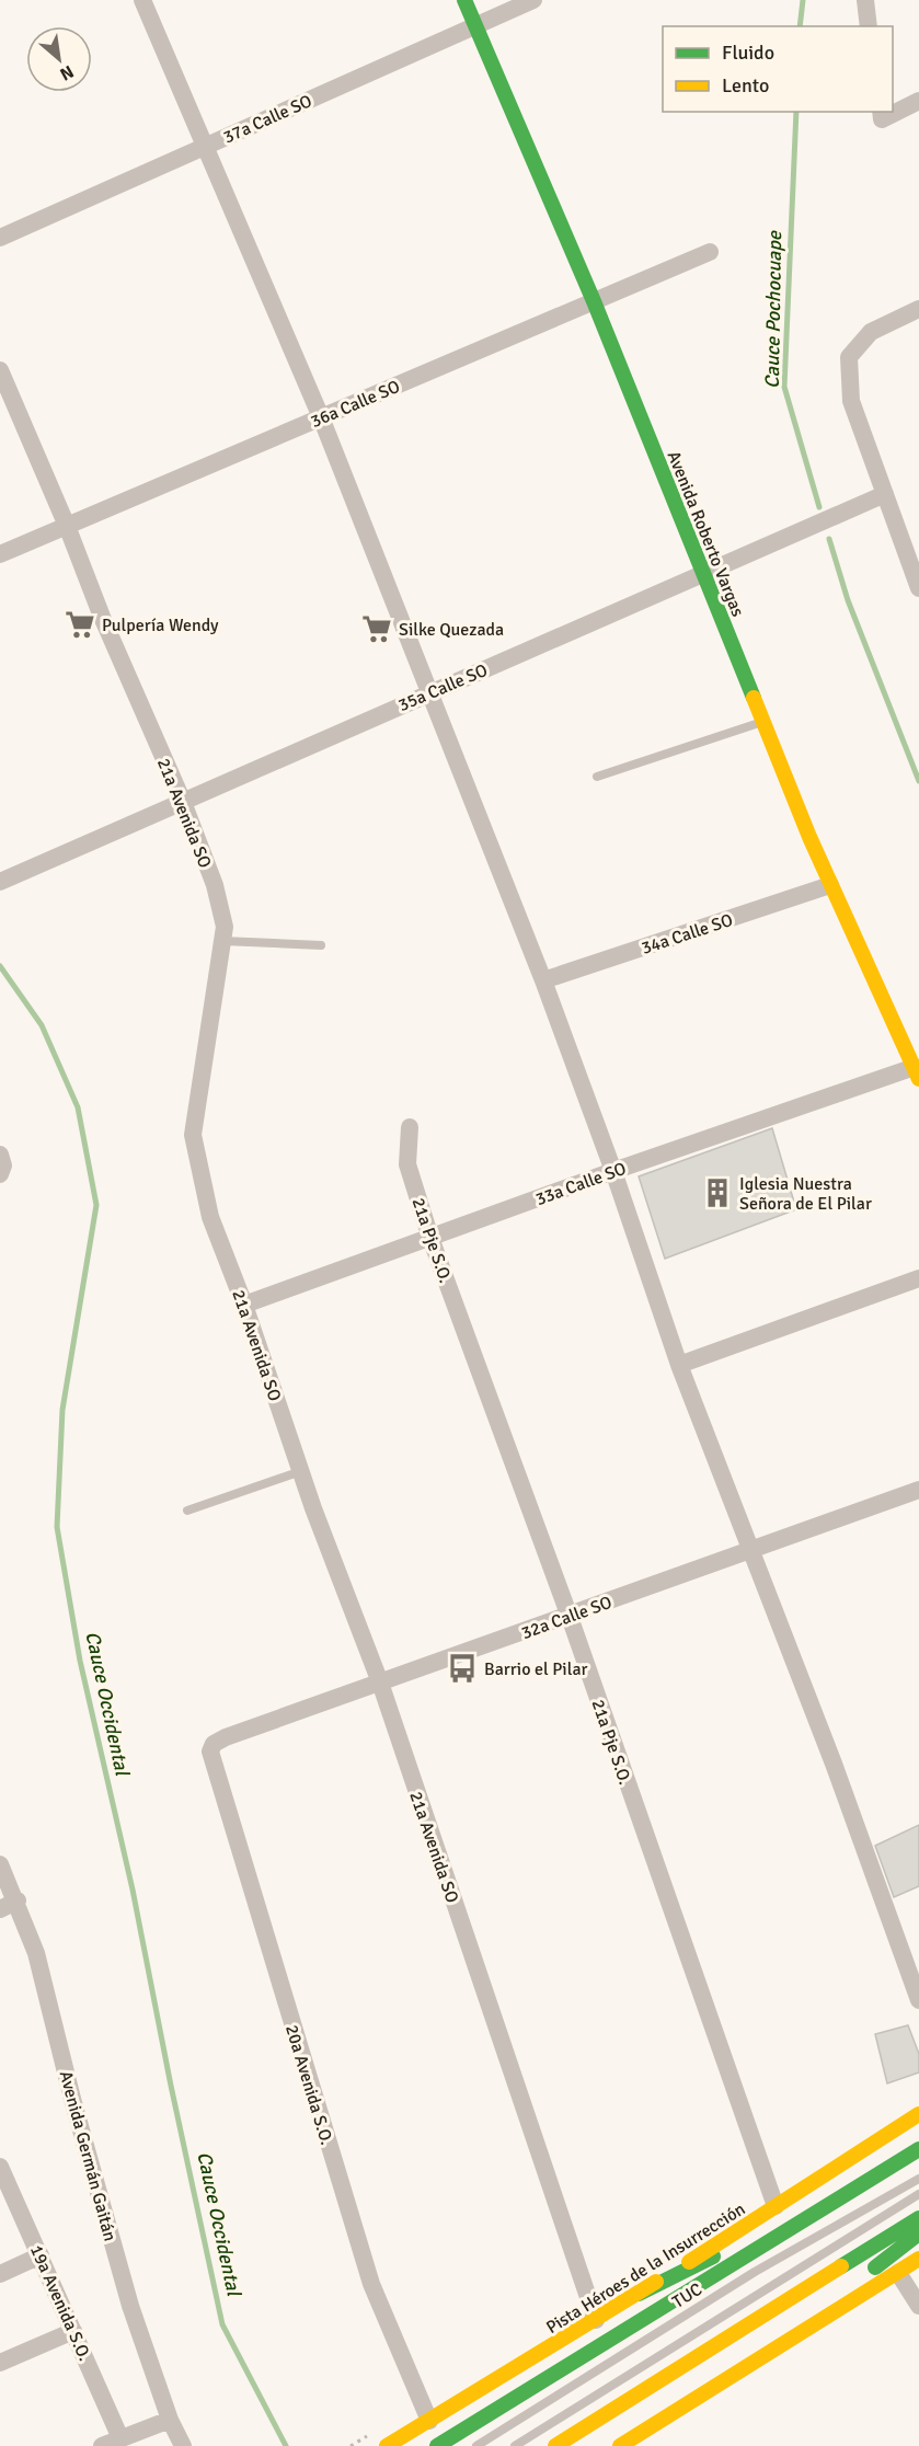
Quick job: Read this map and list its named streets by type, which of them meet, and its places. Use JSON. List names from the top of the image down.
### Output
{
  "streets": {
    "street": [
      "37a Calle SO",
      "36a Calle SO",
      "Avenida Roberto Vargas",
      "35a Calle SO",
      "21a Avenida SO",
      "34a Calle SO",
      "33a Calle SO",
      "21a Pje S.O.",
      "32a Calle SO",
      "20a Avenida S.O.",
      "Avenida Germán Gaitán",
      "Pista Héroes de la Insurrección",
      "19a Avenida S.O."
    ],
    "lane": ["TUC"]
  },
  "crossings": [
    ["37a Calle SO", "Avenida Roberto Vargas"],
    ["36a Calle SO", "Avenida Roberto Vargas"],
    ["36a Calle SO", "21a Avenida SO"],
    ["Avenida Roberto Vargas", "35a Calle SO"],
    ["Avenida Roberto Vargas", "34a Calle SO"],
    ["Avenida Roberto Vargas", "33a Calle SO"],
    ["35a Calle SO", "21a Avenida SO"],
    ["21a Avenida SO", "33a Calle SO"],
    ["21a Avenida SO", "32a Calle SO"],
    ["21a Avenida SO", "Pista Héroes de la Insurrección"],
    ["33a Calle SO", "21a Pje S.O."],
    ["21a Pje S.O.", "32a Calle SO"],
    ["21a Pje S.O.", "Pista Héroes de la Insurrección"],
    ["32a Calle SO", "20a Avenida S.O."],
    ["20a Avenida S.O.", "Pista Héroes de la Insurrección"]
  ],
  "water": ["Cauce Pochocuape", "Cauce Occidental"],
  "places": {
    "supermarket": ["Pulpería Wendy", "Silke Quezada"],
    "building": ["Iglesia Nuestra Señora de El Pilar"],
    "bus stop": ["Barrio el Pilar"]
  },
  "legend": ["Fluido", "Lento"],
  "north": "bottom right"
}
